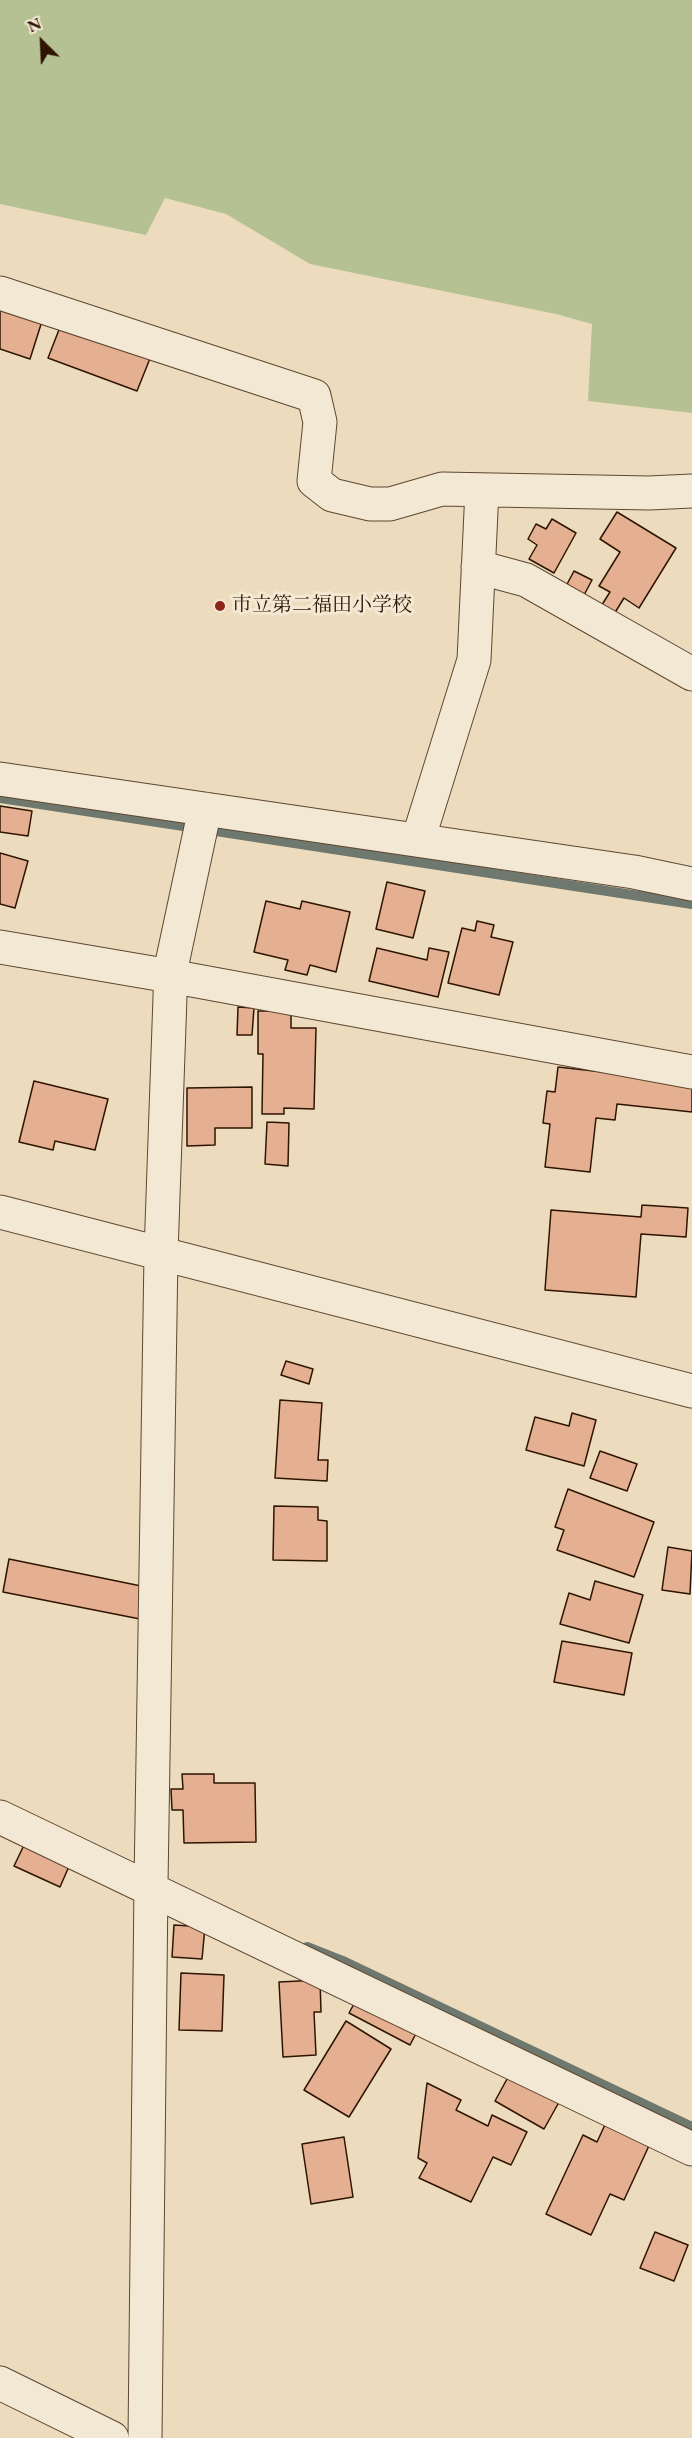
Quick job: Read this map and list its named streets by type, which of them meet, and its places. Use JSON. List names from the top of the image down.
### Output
{
  "places": ["市立第二福田小学校"],
  "north": "top left"
}
